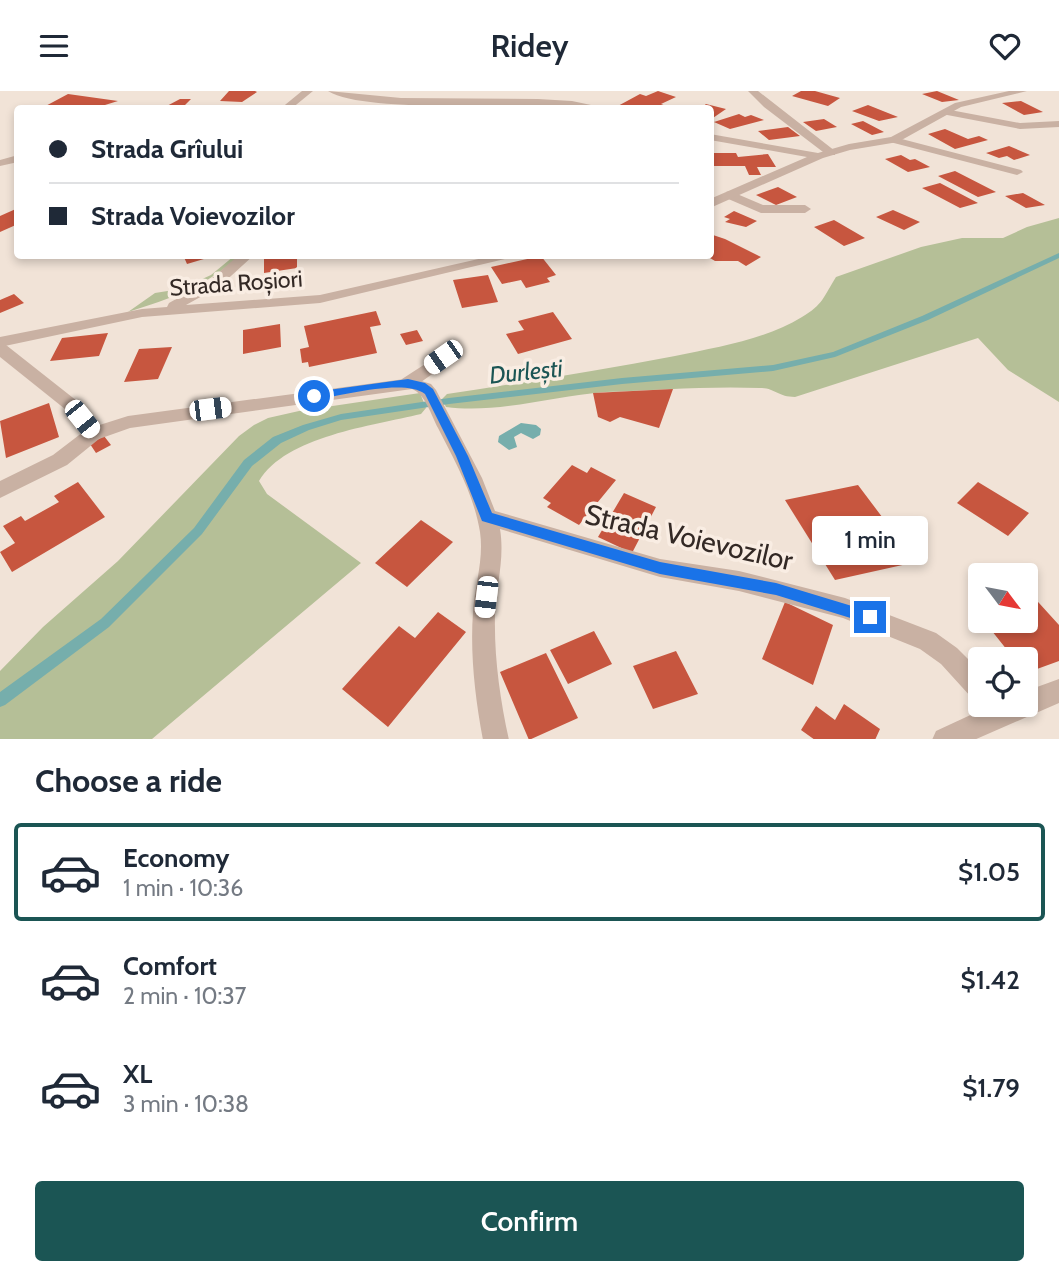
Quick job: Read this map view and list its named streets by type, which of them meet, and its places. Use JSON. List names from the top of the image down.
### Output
{
  "streets": {
    "street": ["Strada Roșiori", "Strada Voievozilor"]
  },
  "water": ["Durlești"],
  "north": "bottom right",
  "page": {
    "header": "Ridey",
    "banner": ["Strada Grîului", "Strada Voievozilor"],
    "bubble": "1 min",
    "heading": "Choose a ride",
    "list": [
      {
        "name": "Economy",
        "note": "1 min · 10:36",
        "value": "$1.05"
      },
      {
        "name": "Comfort",
        "note": "2 min · 10:37",
        "value": "$1.42"
      },
      {
        "name": "XL",
        "note": "3 min · 10:38",
        "value": "$1.79"
      }
    ],
    "buttons": "Confirm"
  }
}
